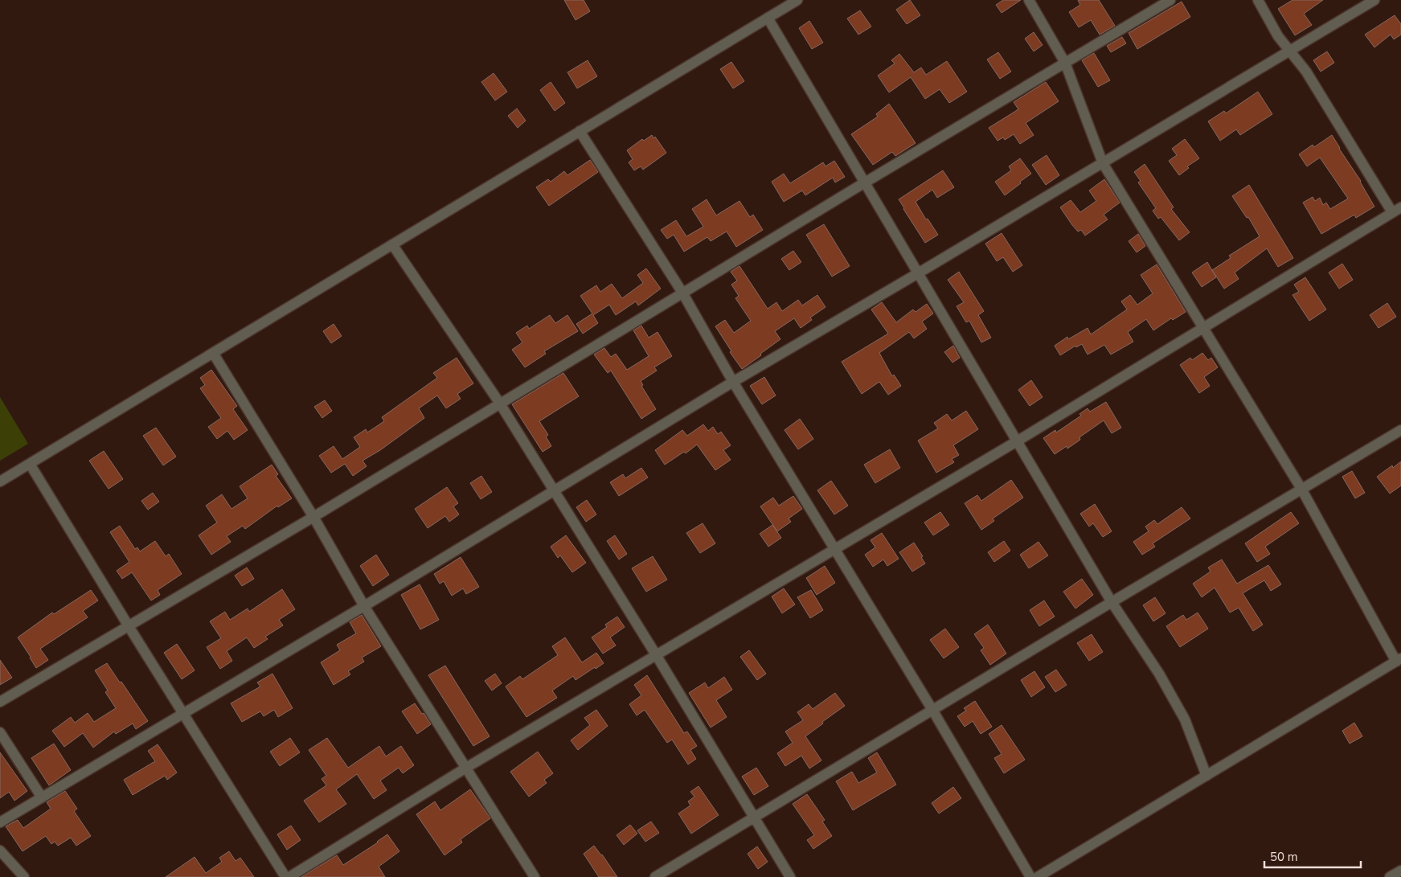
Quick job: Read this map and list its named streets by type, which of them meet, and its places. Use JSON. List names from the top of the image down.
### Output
{
  "scale_bar": "50 m"
}
